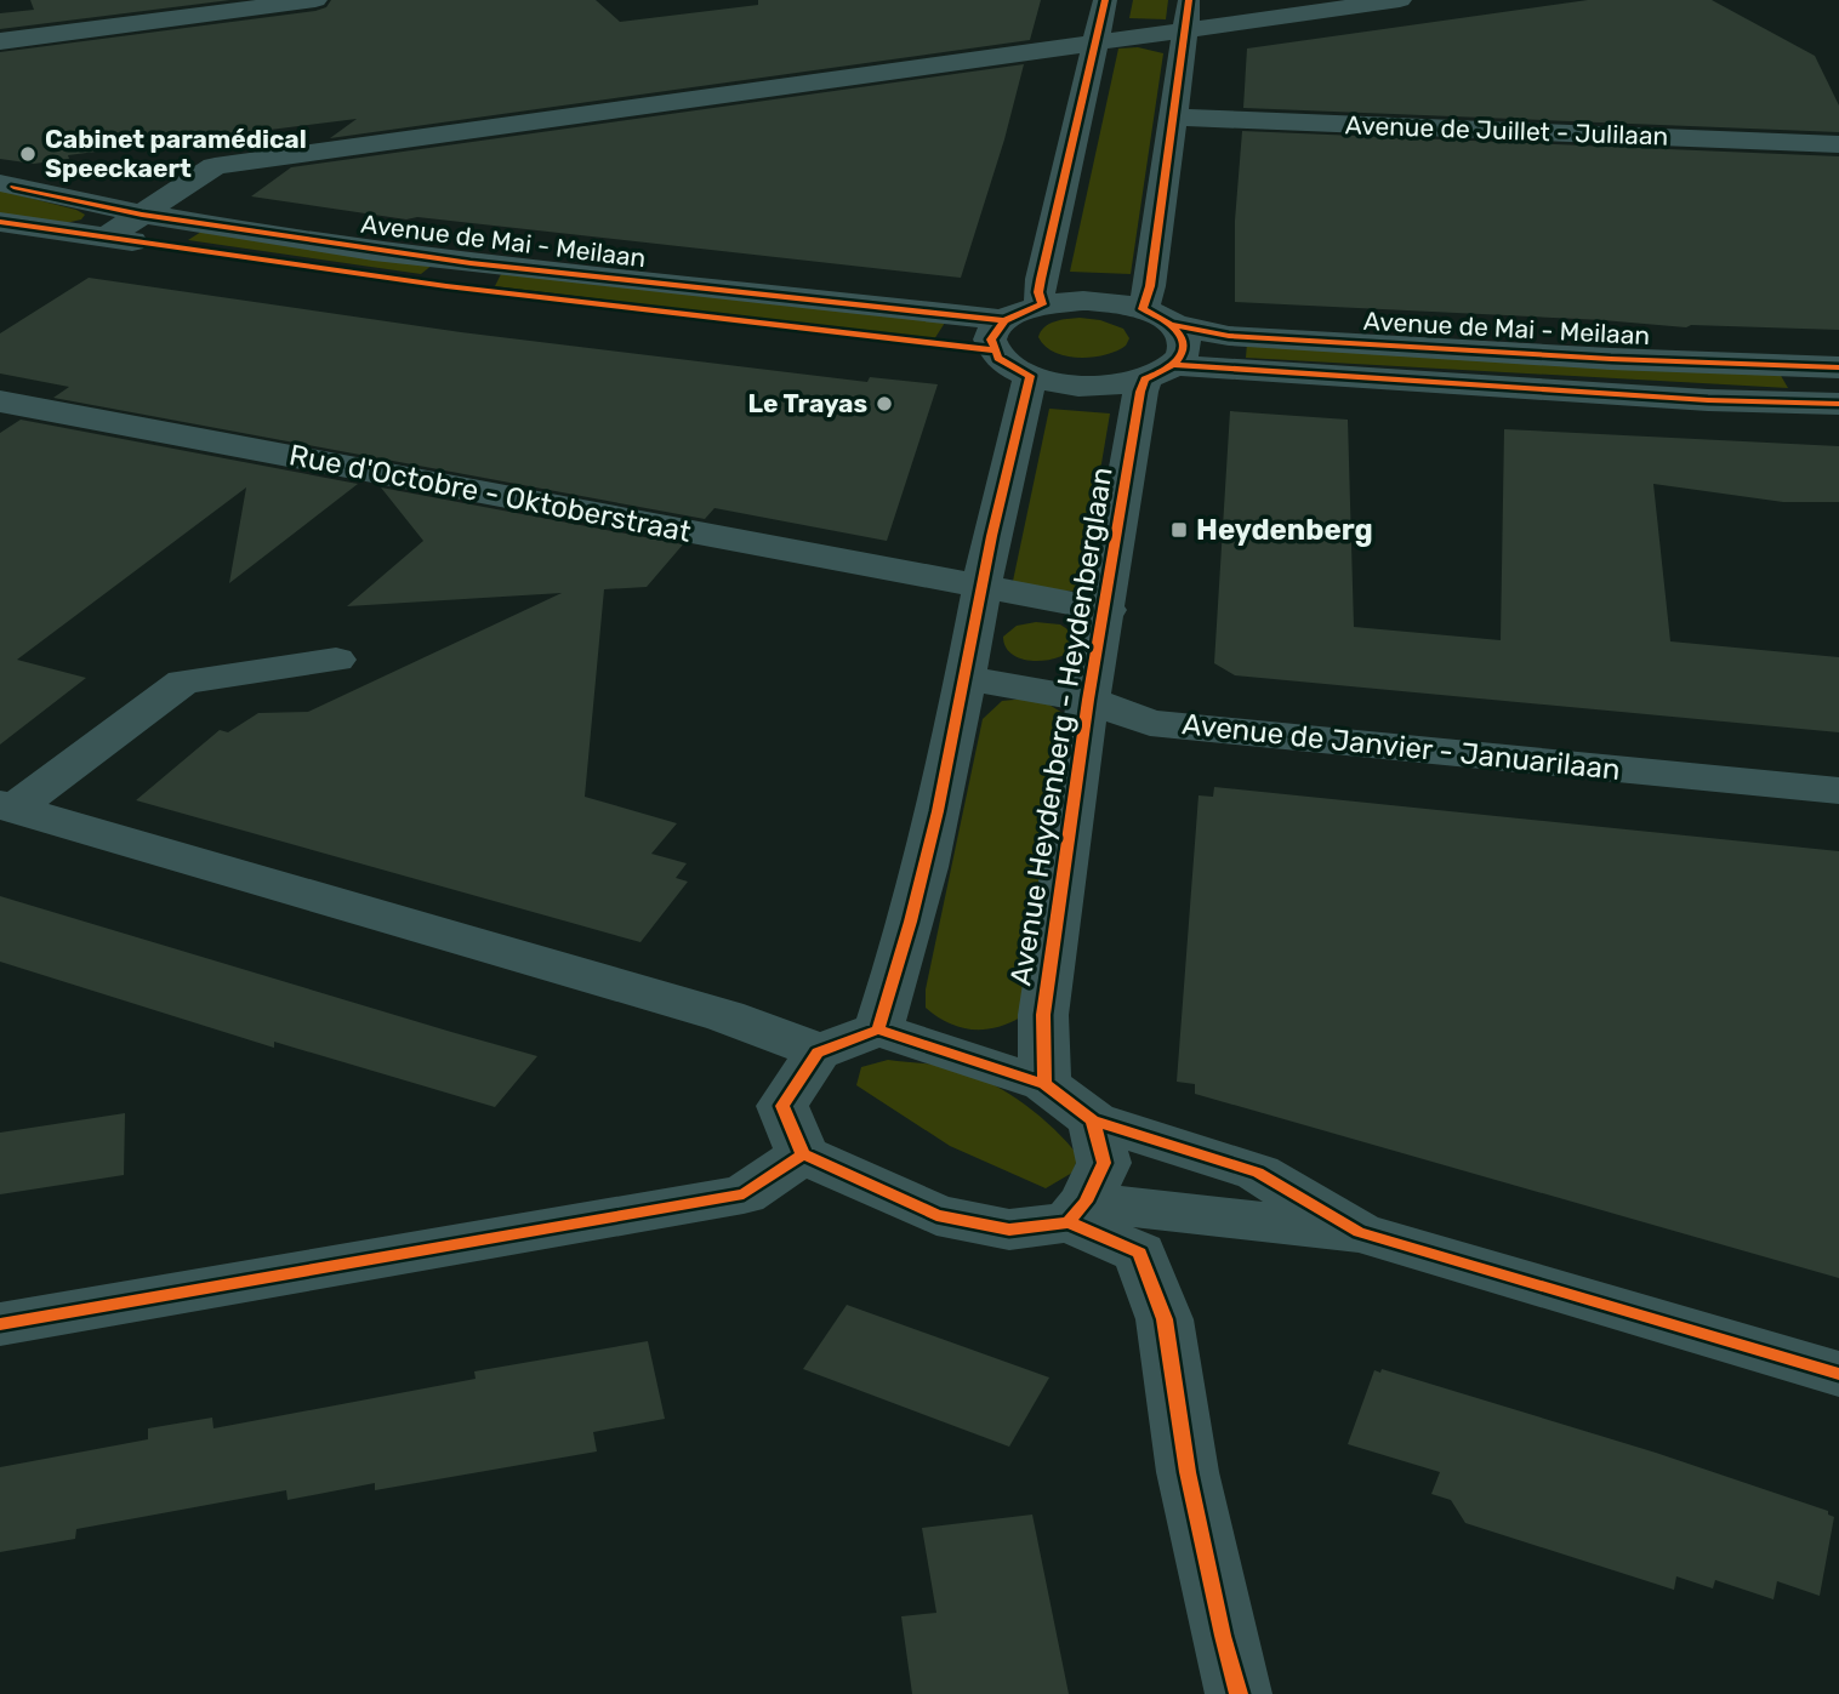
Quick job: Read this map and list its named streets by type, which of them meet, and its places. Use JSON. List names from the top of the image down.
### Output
{
  "streets": {
    "street": [
      "Avenue de Juillet - Julilaan",
      "Avenue de Mai - Meilaan",
      "Rue d'Octobre - Oktoberstraat",
      "Avenue Heydenberg - Heydenberglaan",
      "Avenue de Janvier - Januarilaan"
    ]
  },
  "crossings": [
    ["Avenue de Mai - Meilaan", "Avenue Heydenberg - Heydenberglaan"],
    ["Rue d'Octobre - Oktoberstraat", "Avenue Heydenberg - Heydenberglaan"],
    ["Avenue Heydenberg - Heydenberglaan", "Avenue de Janvier - Januarilaan"]
  ],
  "places": {
    "other": ["Cabinet paramédical Speeckaert", "Le Trayas"],
    "transit": ["Heydenberg"]
  }
}
